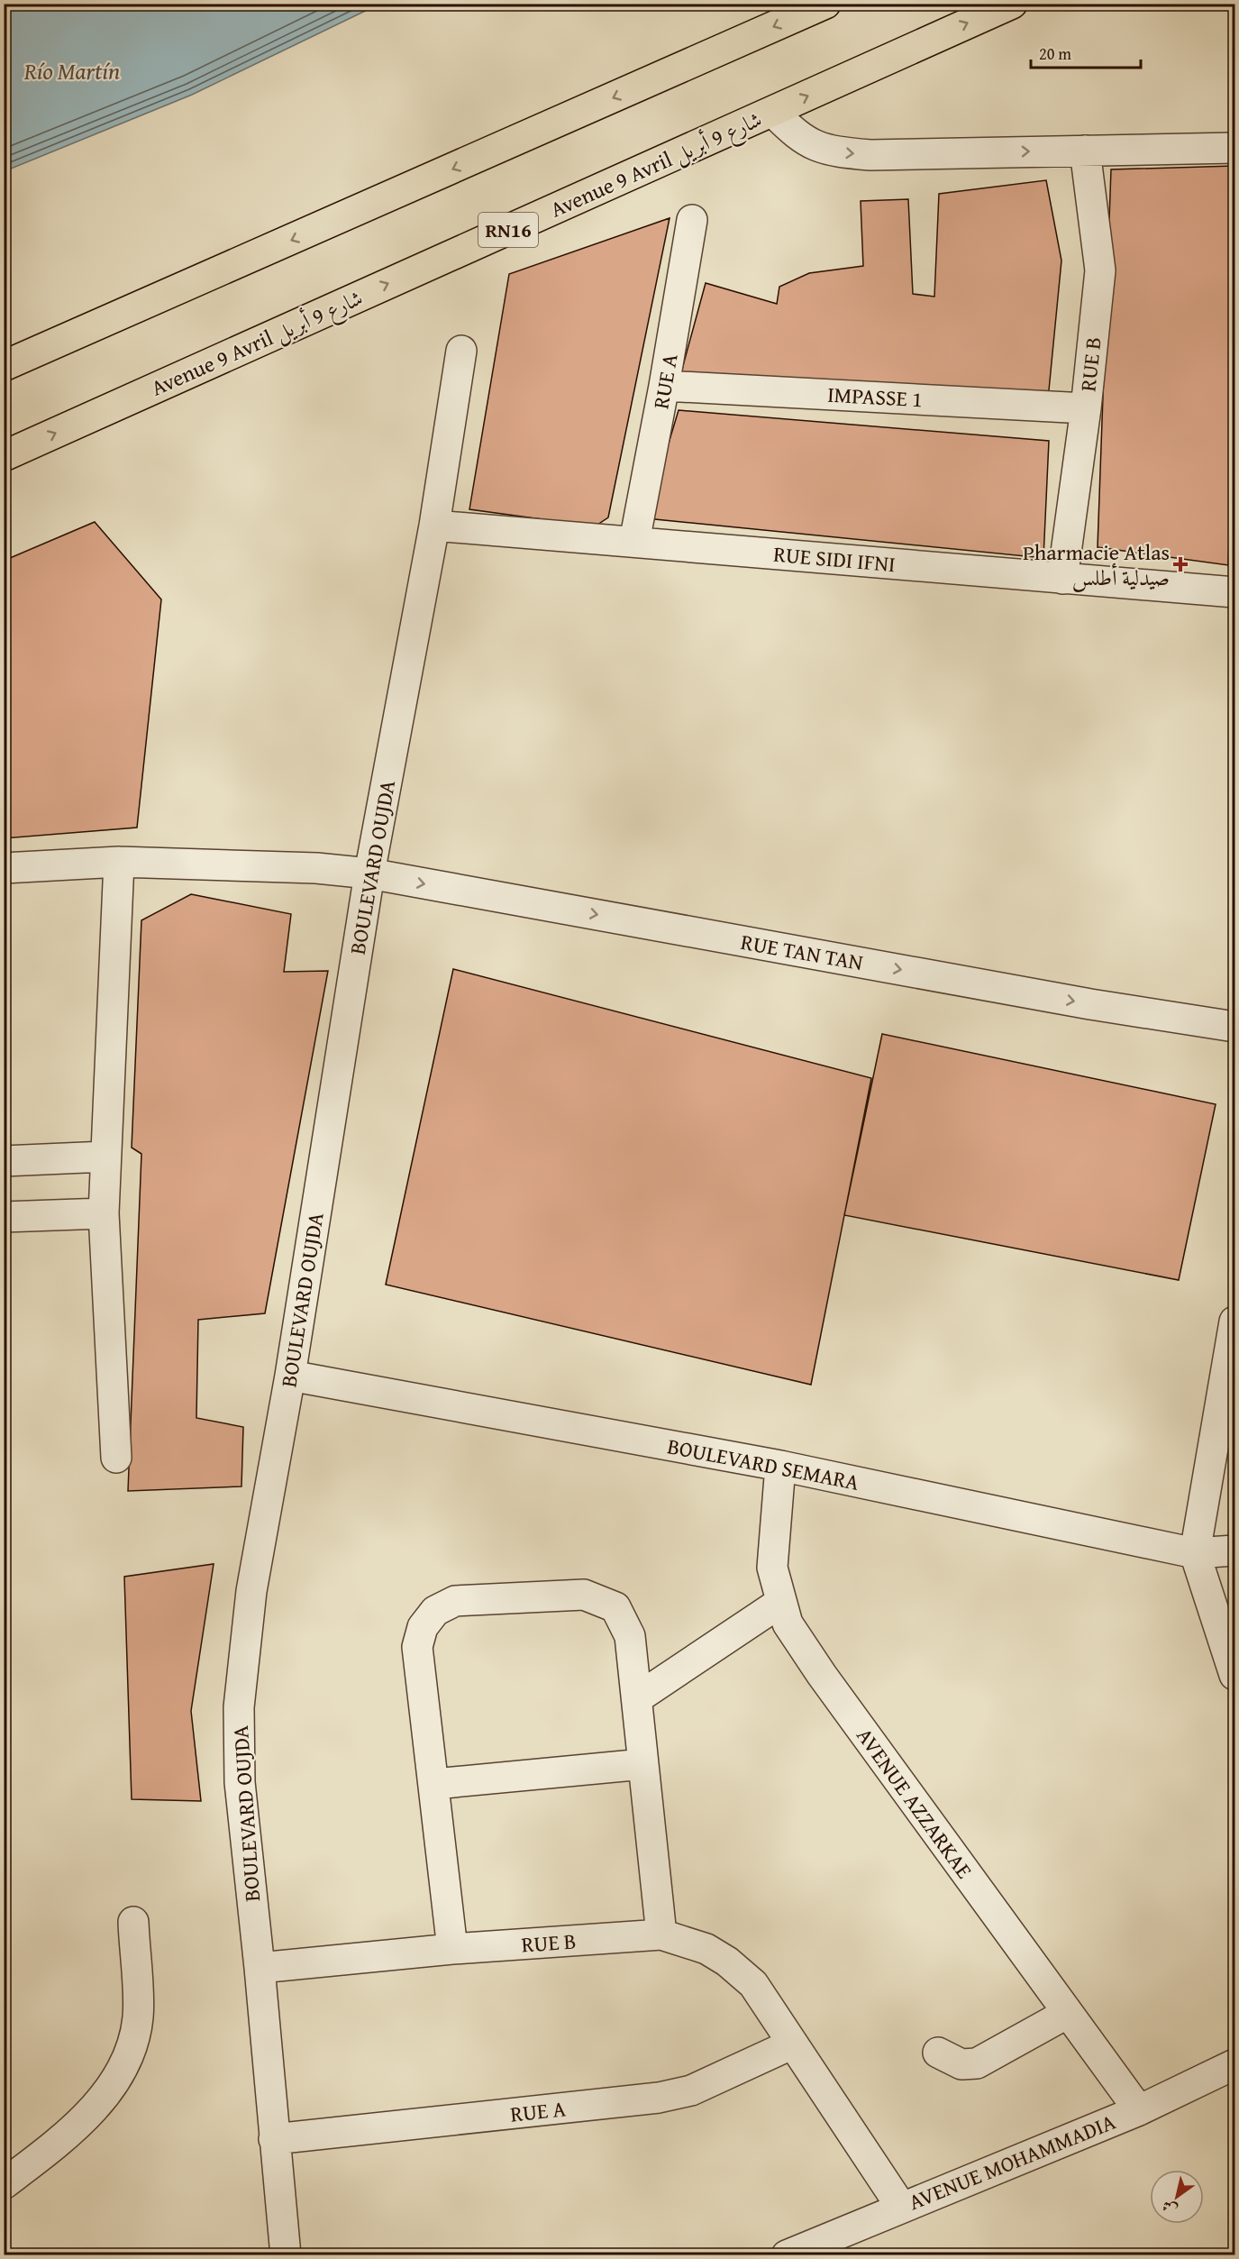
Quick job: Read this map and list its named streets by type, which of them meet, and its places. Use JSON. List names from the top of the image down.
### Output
{
  "streets": {
    "highway": ["Avenue 9 Avril شارع 9 أبريل", "RN16"],
    "street": [
      "RUE B",
      "RUE A",
      "IMPASSE 1",
      "RUE SIDI IFNI",
      "BOULEVARD OUJDA",
      "RUE TAN TAN",
      "BOULEVARD SEMARA",
      "AVENUE AZZARKAE",
      "AVENUE MOHAMMADIA"
    ]
  },
  "crossings": [
    ["RUE B", "RUE A"],
    ["RUE B", "IMPASSE 1"],
    ["RUE B", "RUE SIDI IFNI"],
    ["RUE B", "BOULEVARD OUJDA"],
    ["RUE B", "AVENUE MOHAMMADIA"],
    ["RUE A", "IMPASSE 1"],
    ["RUE A", "RUE SIDI IFNI"],
    ["RUE A", "BOULEVARD OUJDA"],
    ["RUE SIDI IFNI", "BOULEVARD OUJDA"],
    ["BOULEVARD OUJDA", "RUE TAN TAN"],
    ["BOULEVARD OUJDA", "BOULEVARD SEMARA"],
    ["BOULEVARD SEMARA", "AVENUE AZZARKAE"],
    ["AVENUE AZZARKAE", "AVENUE MOHAMMADIA"]
  ],
  "one_way": ["RUE TAN TAN"],
  "water": ["Río Martín"],
  "places": {
    "health": ["Pharmacie Atlas صيدلية أطلس"]
  },
  "scale_bar": "20 m",
  "north": "bottom left"
}
